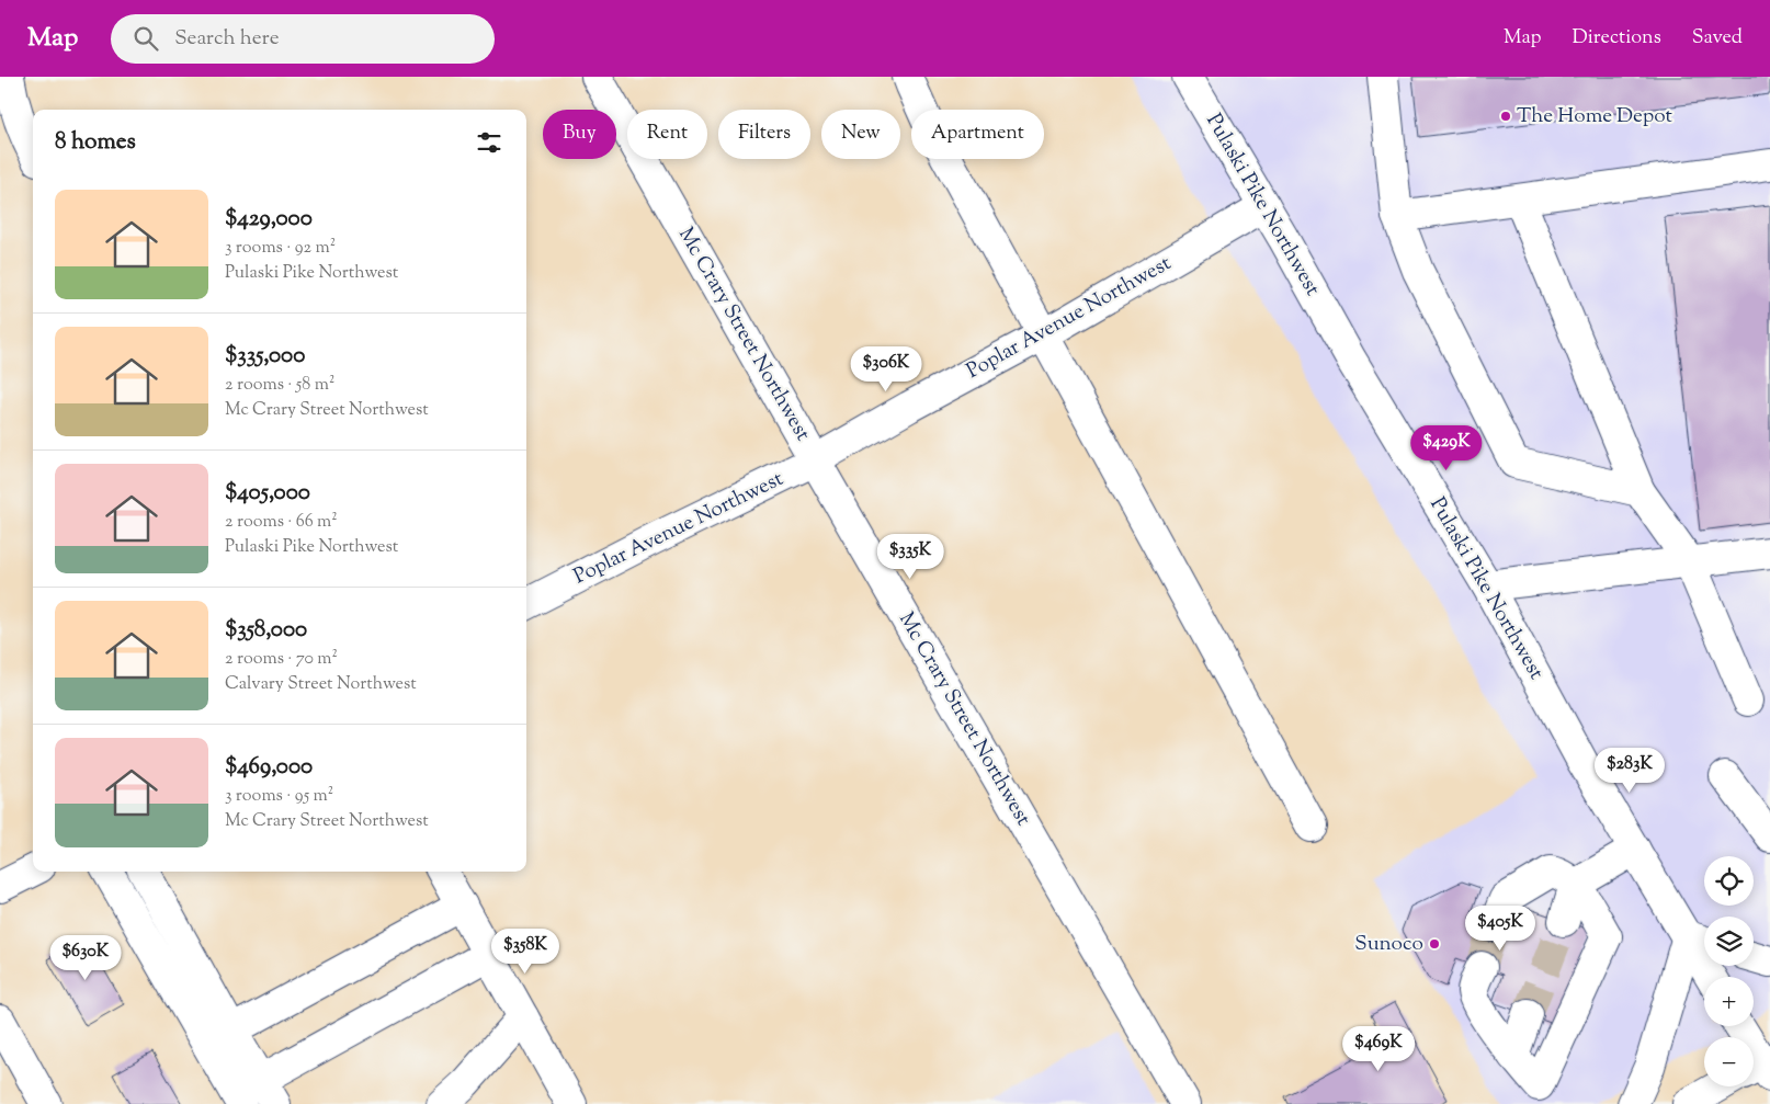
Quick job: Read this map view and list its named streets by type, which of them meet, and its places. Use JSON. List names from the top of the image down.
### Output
{
  "streets": {
    "main road": ["Pulaski Pike Northwest", "Poplar Avenue Northwest", "Mc Crary Street Northwest"]
  },
  "crossings": [
    ["Pulaski Pike Northwest", "Poplar Avenue Northwest"],
    ["Poplar Avenue Northwest", "Mc Crary Street Northwest"]
  ],
  "places": ["The Home Depot", "Sunoco"],
  "page": {
    "header": "Map",
    "search": "Search here",
    "nav": ["Map", "Directions", "Saved"],
    "chip": [
      "Buy",
      "Rent",
      "Filters",
      "New",
      "Apartment"
    ],
    "heading": "8 homes",
    "list": [
      {
        "name": "$429,000",
        "note": "3 rooms · 92 m² · Pulaski Pike Northwest"
      },
      {
        "name": "$335,000",
        "note": "2 rooms · 58 m² · Mc Crary Street Northwest"
      },
      {
        "name": "$405,000",
        "note": "2 rooms · 66 m² · Pulaski Pike Northwest"
      },
      {
        "name": "$358,000",
        "note": "2 rooms · 70 m² · Calvary Street Northwest"
      },
      {
        "name": "$469,000",
        "note": "3 rooms · 95 m² · Mc Crary Street Northwest"
      }
    ],
    "price": [
      "$306K",
      "$429K",
      "$335K",
      "$283K",
      "$405K",
      "$358K",
      "$630K",
      "$469K"
    ],
    "map_buttons": ["+", "−"]
  }
}
